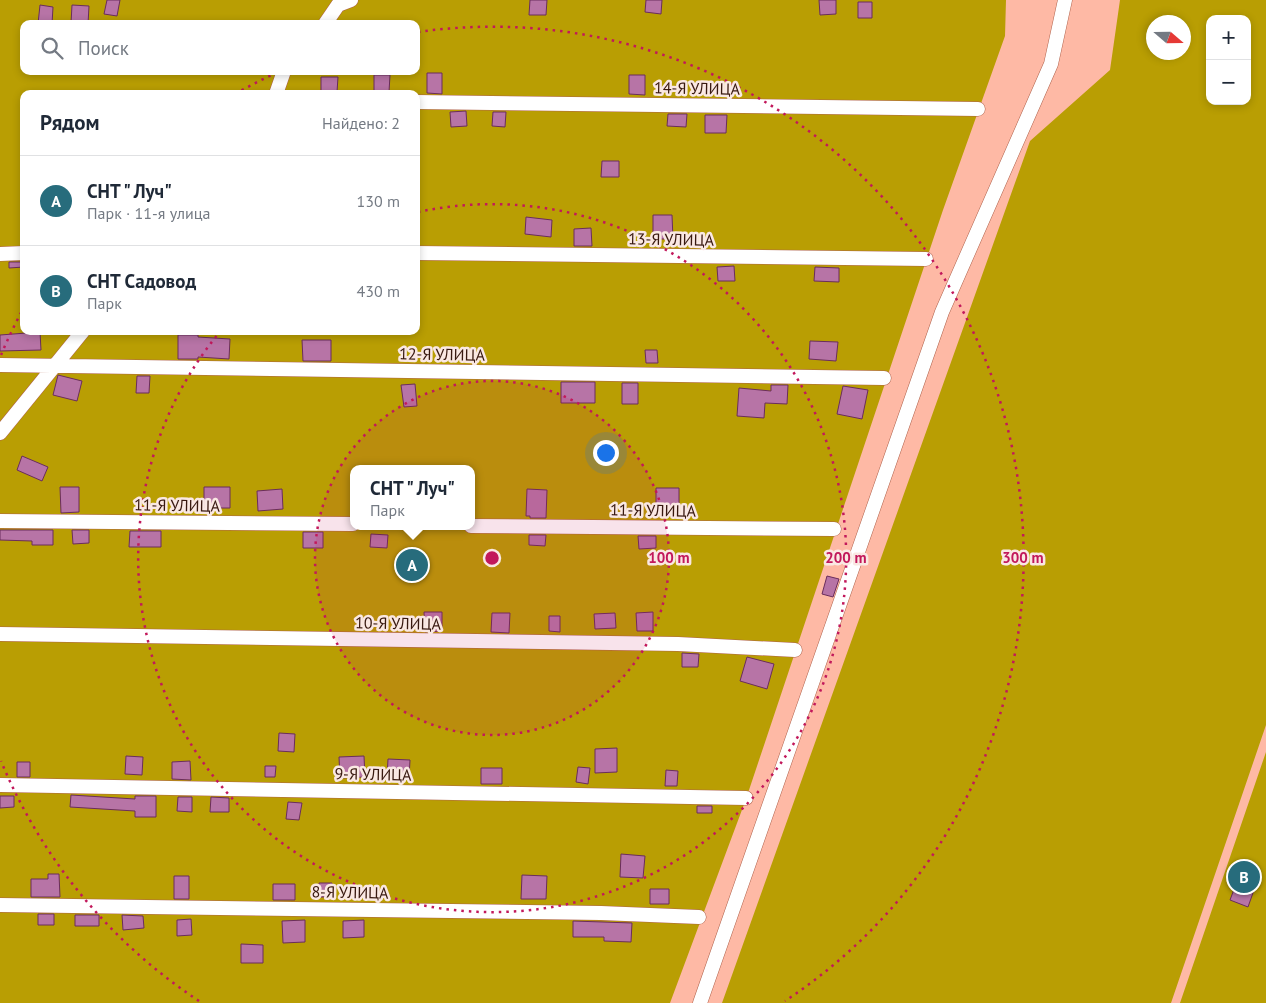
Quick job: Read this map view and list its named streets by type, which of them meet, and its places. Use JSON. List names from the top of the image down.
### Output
{
  "streets": {
    "street": [
      "14-Я УЛИЦА",
      "13-Я УЛИЦА",
      "12-Я УЛИЦА",
      "11-Я УЛИЦА",
      "10-Я УЛИЦА",
      "9-Я УЛИЦА",
      "8-Я УЛИЦА"
    ]
  },
  "north": "right",
  "page": {
    "map_buttons": ["+", "−"],
    "search": "Поиск",
    "heading": ["Рядом", "Найдено: 2"],
    "list": [
      {
        "mark": "A",
        "name": "СНТ \" Луч\"",
        "note": "Парк · 11-я улица",
        "value": "130 m"
      },
      {
        "mark": "B",
        "name": "СНТ Садовод",
        "note": "Парк",
        "value": "430 m"
      }
    ],
    "popup": ["СНТ \" Луч\"", "Парк"],
    "pins": ["A", "B"]
  },
  "rings": ["100 m", "200 m", "300 m"]
}
